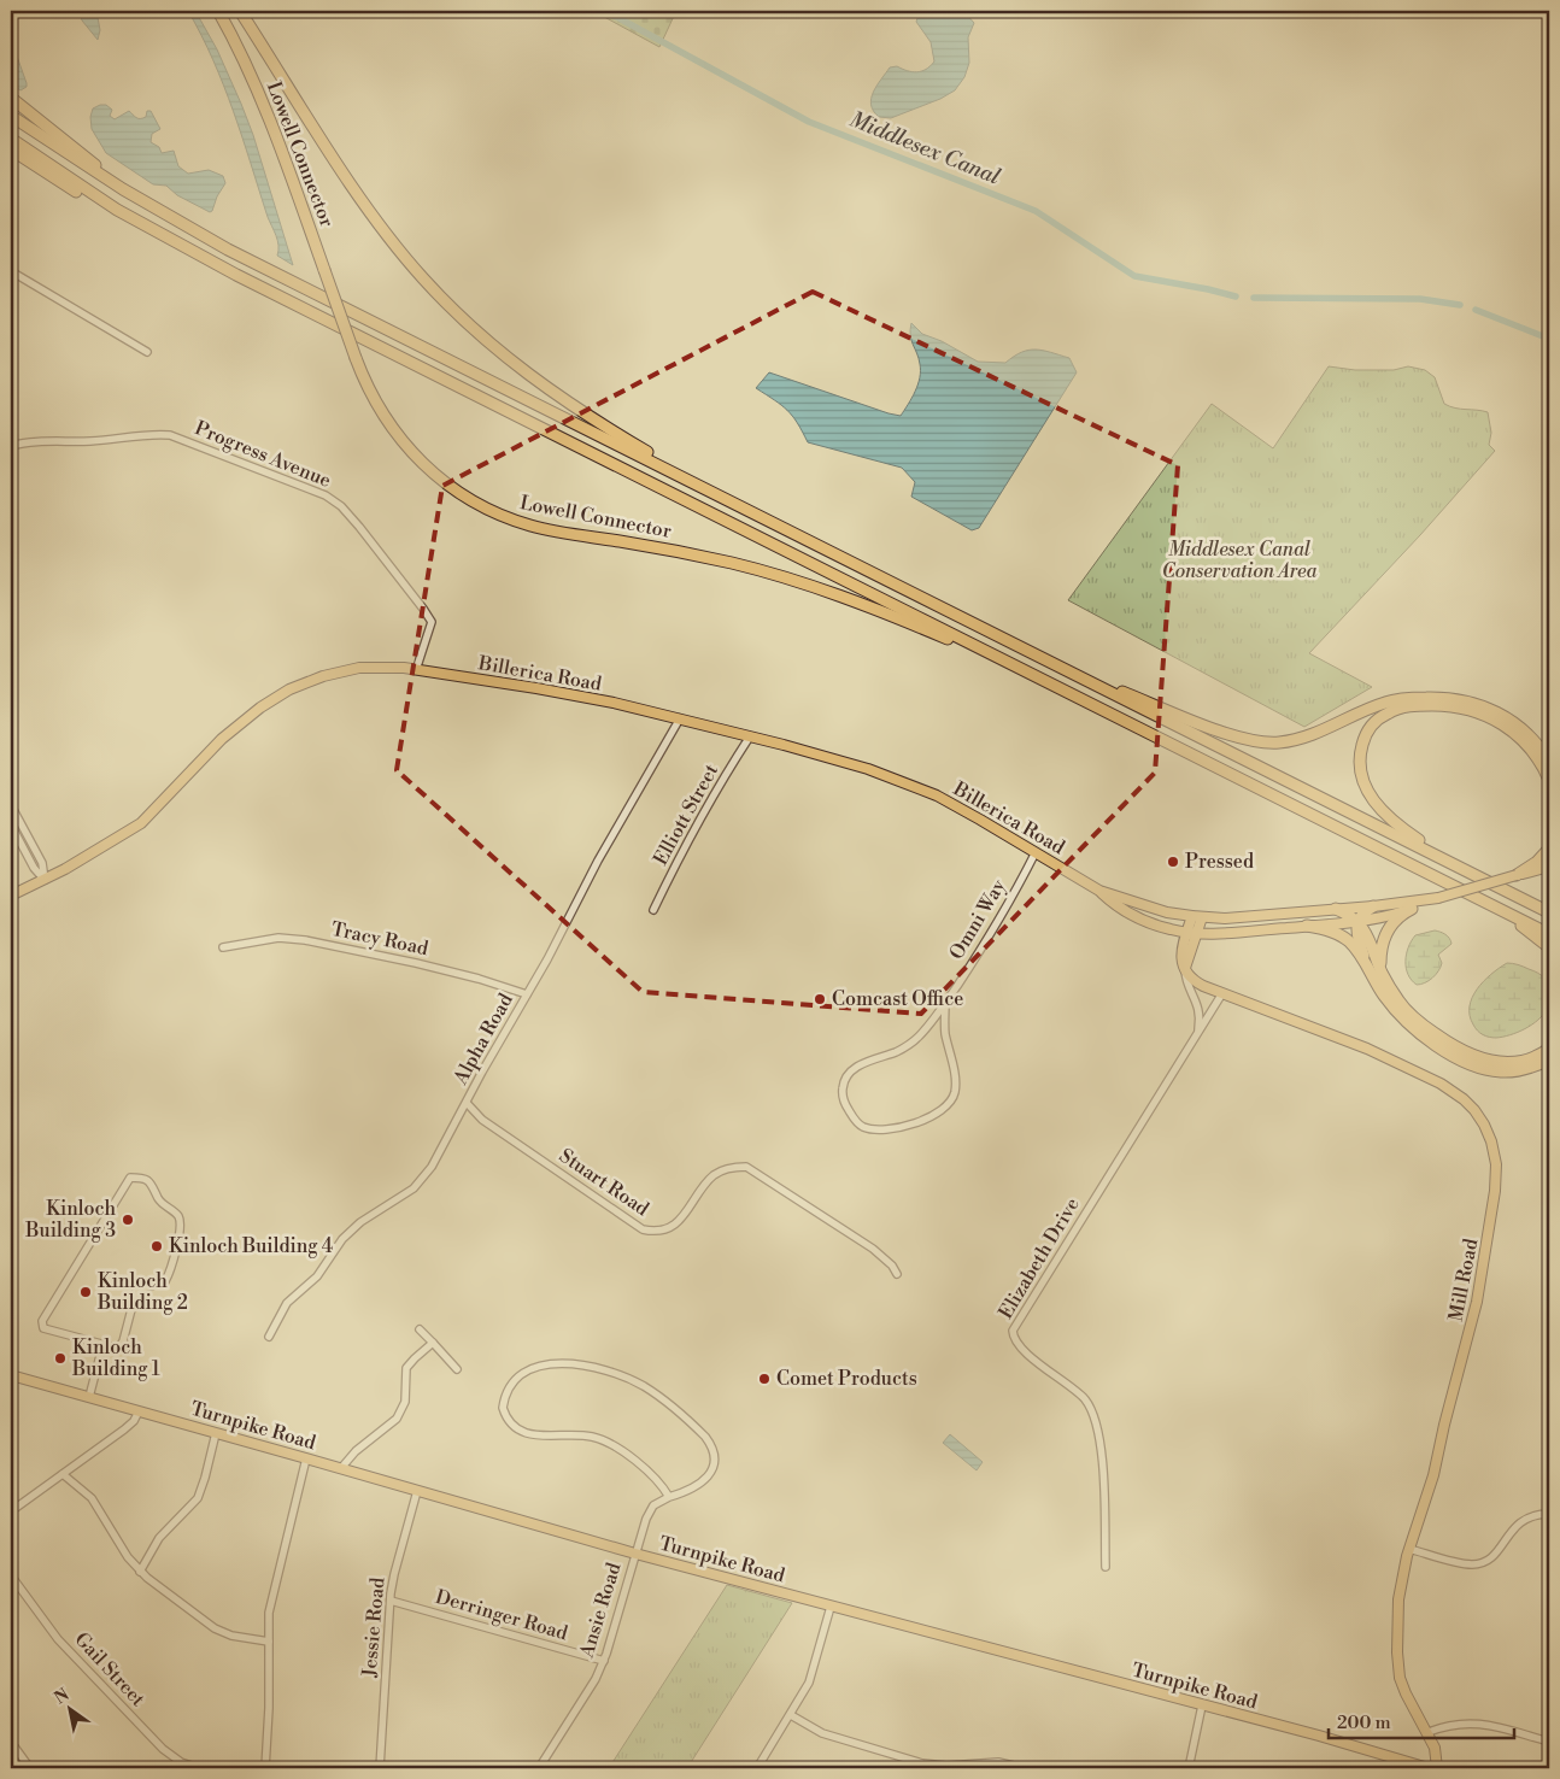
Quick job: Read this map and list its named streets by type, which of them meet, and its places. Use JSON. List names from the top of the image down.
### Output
{
  "streets": {
    "highway": ["Lowell Connector"],
    "main road": ["Billerica Road", "Mill Road", "Turnpike Road"],
    "street": [
      "Progress Avenue",
      "Elliott Street",
      "Omni Way",
      "Tracy Road",
      "Alpha Road",
      "Stuart Road",
      "Elizabeth Drive",
      "Ansie Road",
      "Derringer Road",
      "Jessie Road",
      "Gail Street"
    ]
  },
  "crossings": [
    ["Progress Avenue", "Billerica Road"],
    ["Billerica Road", "Elliott Street"],
    ["Billerica Road", "Omni Way"],
    ["Billerica Road", "Alpha Road"],
    ["Tracy Road", "Alpha Road"],
    ["Alpha Road", "Stuart Road"],
    ["Elizabeth Drive", "Mill Road"],
    ["Turnpike Road", "Ansie Road"],
    ["Turnpike Road", "Jessie Road"],
    ["Ansie Road", "Derringer Road"],
    ["Derringer Road", "Jessie Road"]
  ],
  "water": ["Middlesex Canal"],
  "parks": ["Middlesex Canal Conservation Area"],
  "places": [
    "Pressed",
    "Comcast Office",
    "Kinloch Building 3",
    "Kinloch Building 4",
    "Kinloch Building 2",
    "Kinloch Building 1",
    "Comet Products"
  ],
  "scale_bar": "200 m",
  "north": "top left"
}
